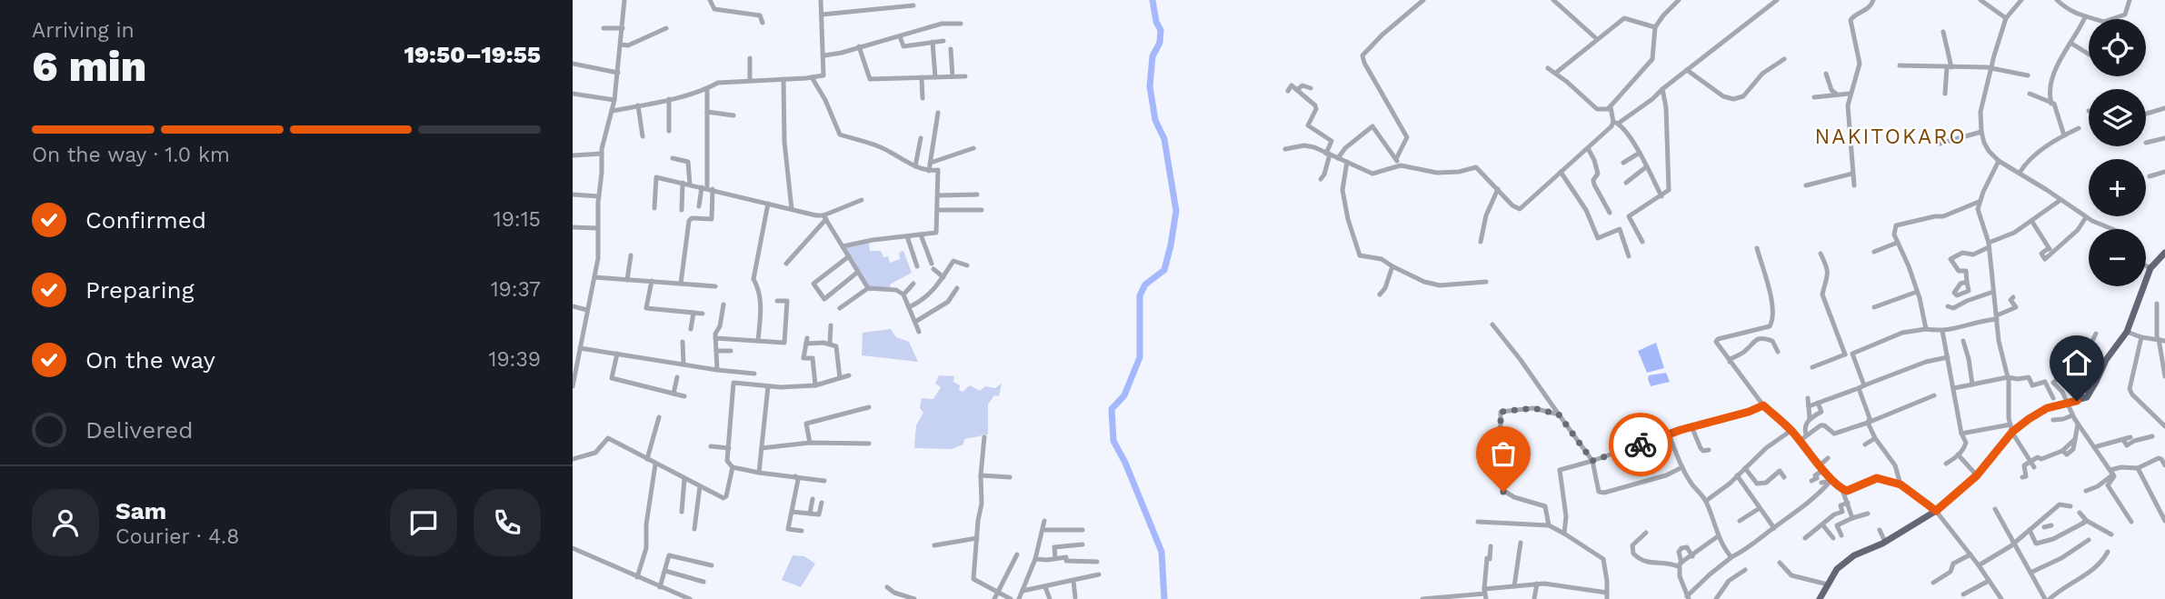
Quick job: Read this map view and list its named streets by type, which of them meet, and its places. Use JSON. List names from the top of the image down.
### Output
{
  "districts": ["NAKITOKARO"],
  "page": {
    "heading": ["6 min", "Arriving in", "19:50–19:55"],
    "panel": ["Sam", "Courier · 4.8"],
    "map_buttons": ["+", "−"],
    "bar": "On the way · 1.0 km",
    "list": [
      ["Confirmed", "19:15"],
      ["Preparing", "19:37"],
      ["On the way", "19:39"],
      "Delivered"
    ]
  }
}
